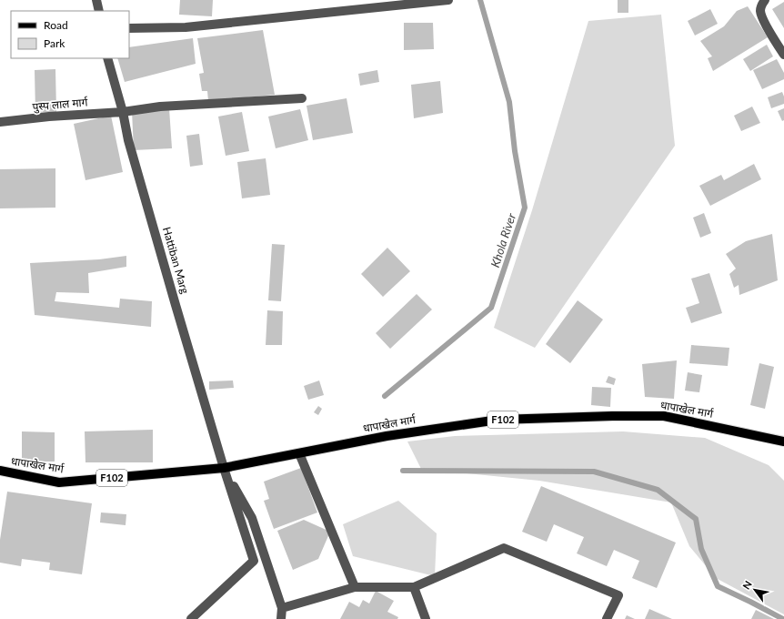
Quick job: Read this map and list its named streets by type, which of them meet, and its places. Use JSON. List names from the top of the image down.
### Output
{
  "streets": {
    "main road": ["धापाखेल मार्ग", "F102"],
    "street": ["पुस्प लाल मार्ग", "Hattiban Marg"]
  },
  "crossings": [
    ["पुस्प लाल मार्ग", "Hattiban Marg"],
    ["Hattiban Marg", "धापाखेल मार्ग"]
  ],
  "water": ["Khola River"],
  "legend": ["Road", "Park"],
  "north": "top left"
}
